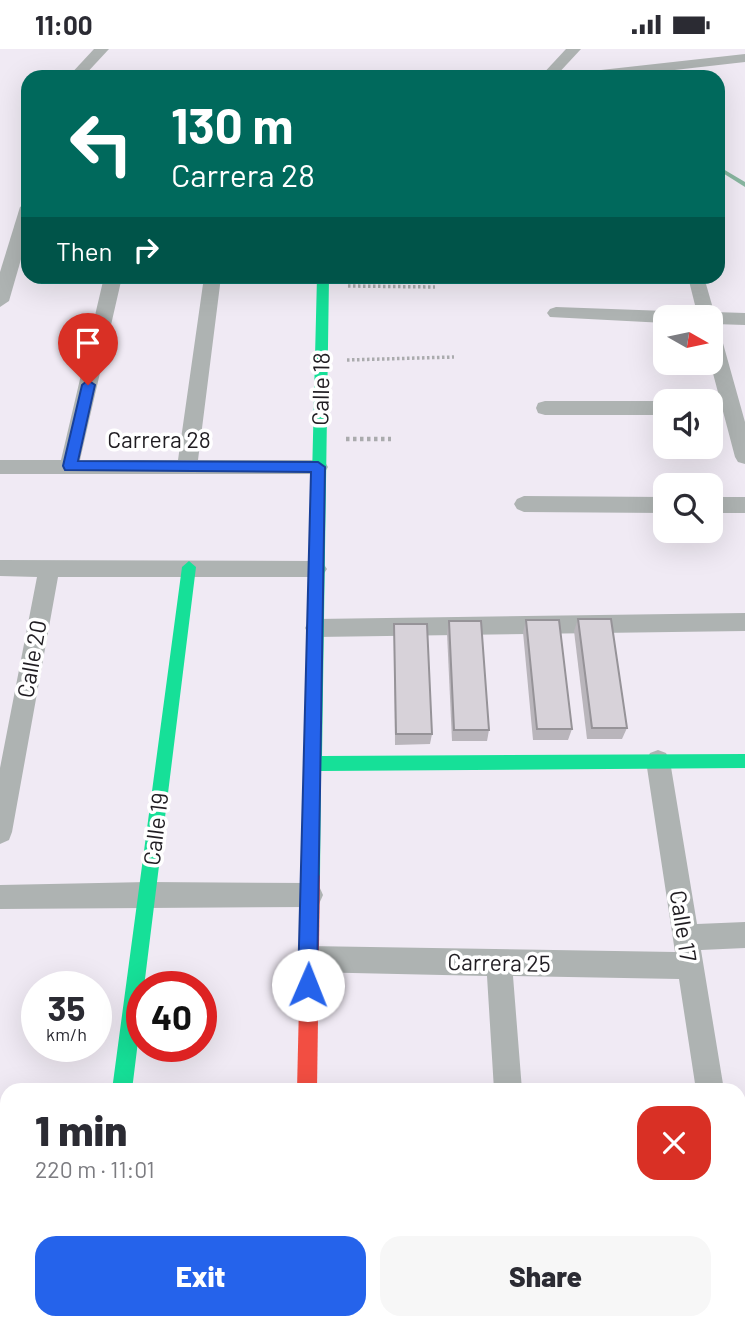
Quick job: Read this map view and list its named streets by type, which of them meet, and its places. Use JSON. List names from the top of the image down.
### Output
{
  "streets": {
    "street": [
      "Calle 18",
      "Carrera 28",
      "Calle 20",
      "Calle 19",
      "Calle 17",
      "Carrera 25"
    ]
  },
  "crossings": [
    ["Calle 18", "Carrera 28"],
    ["Calle 18", "Carrera 25"],
    ["Calle 17", "Carrera 25"]
  ],
  "north": "right",
  "page": {
    "status": "11:00",
    "turn": ["130 m", "Carrera 28"],
    "then": "Then",
    "speed": "35 km/h",
    "limit": "40",
    "heading": ["1 min", "220 m · 11:01"],
    "buttons": ["Exit", "Share"]
  }
}
